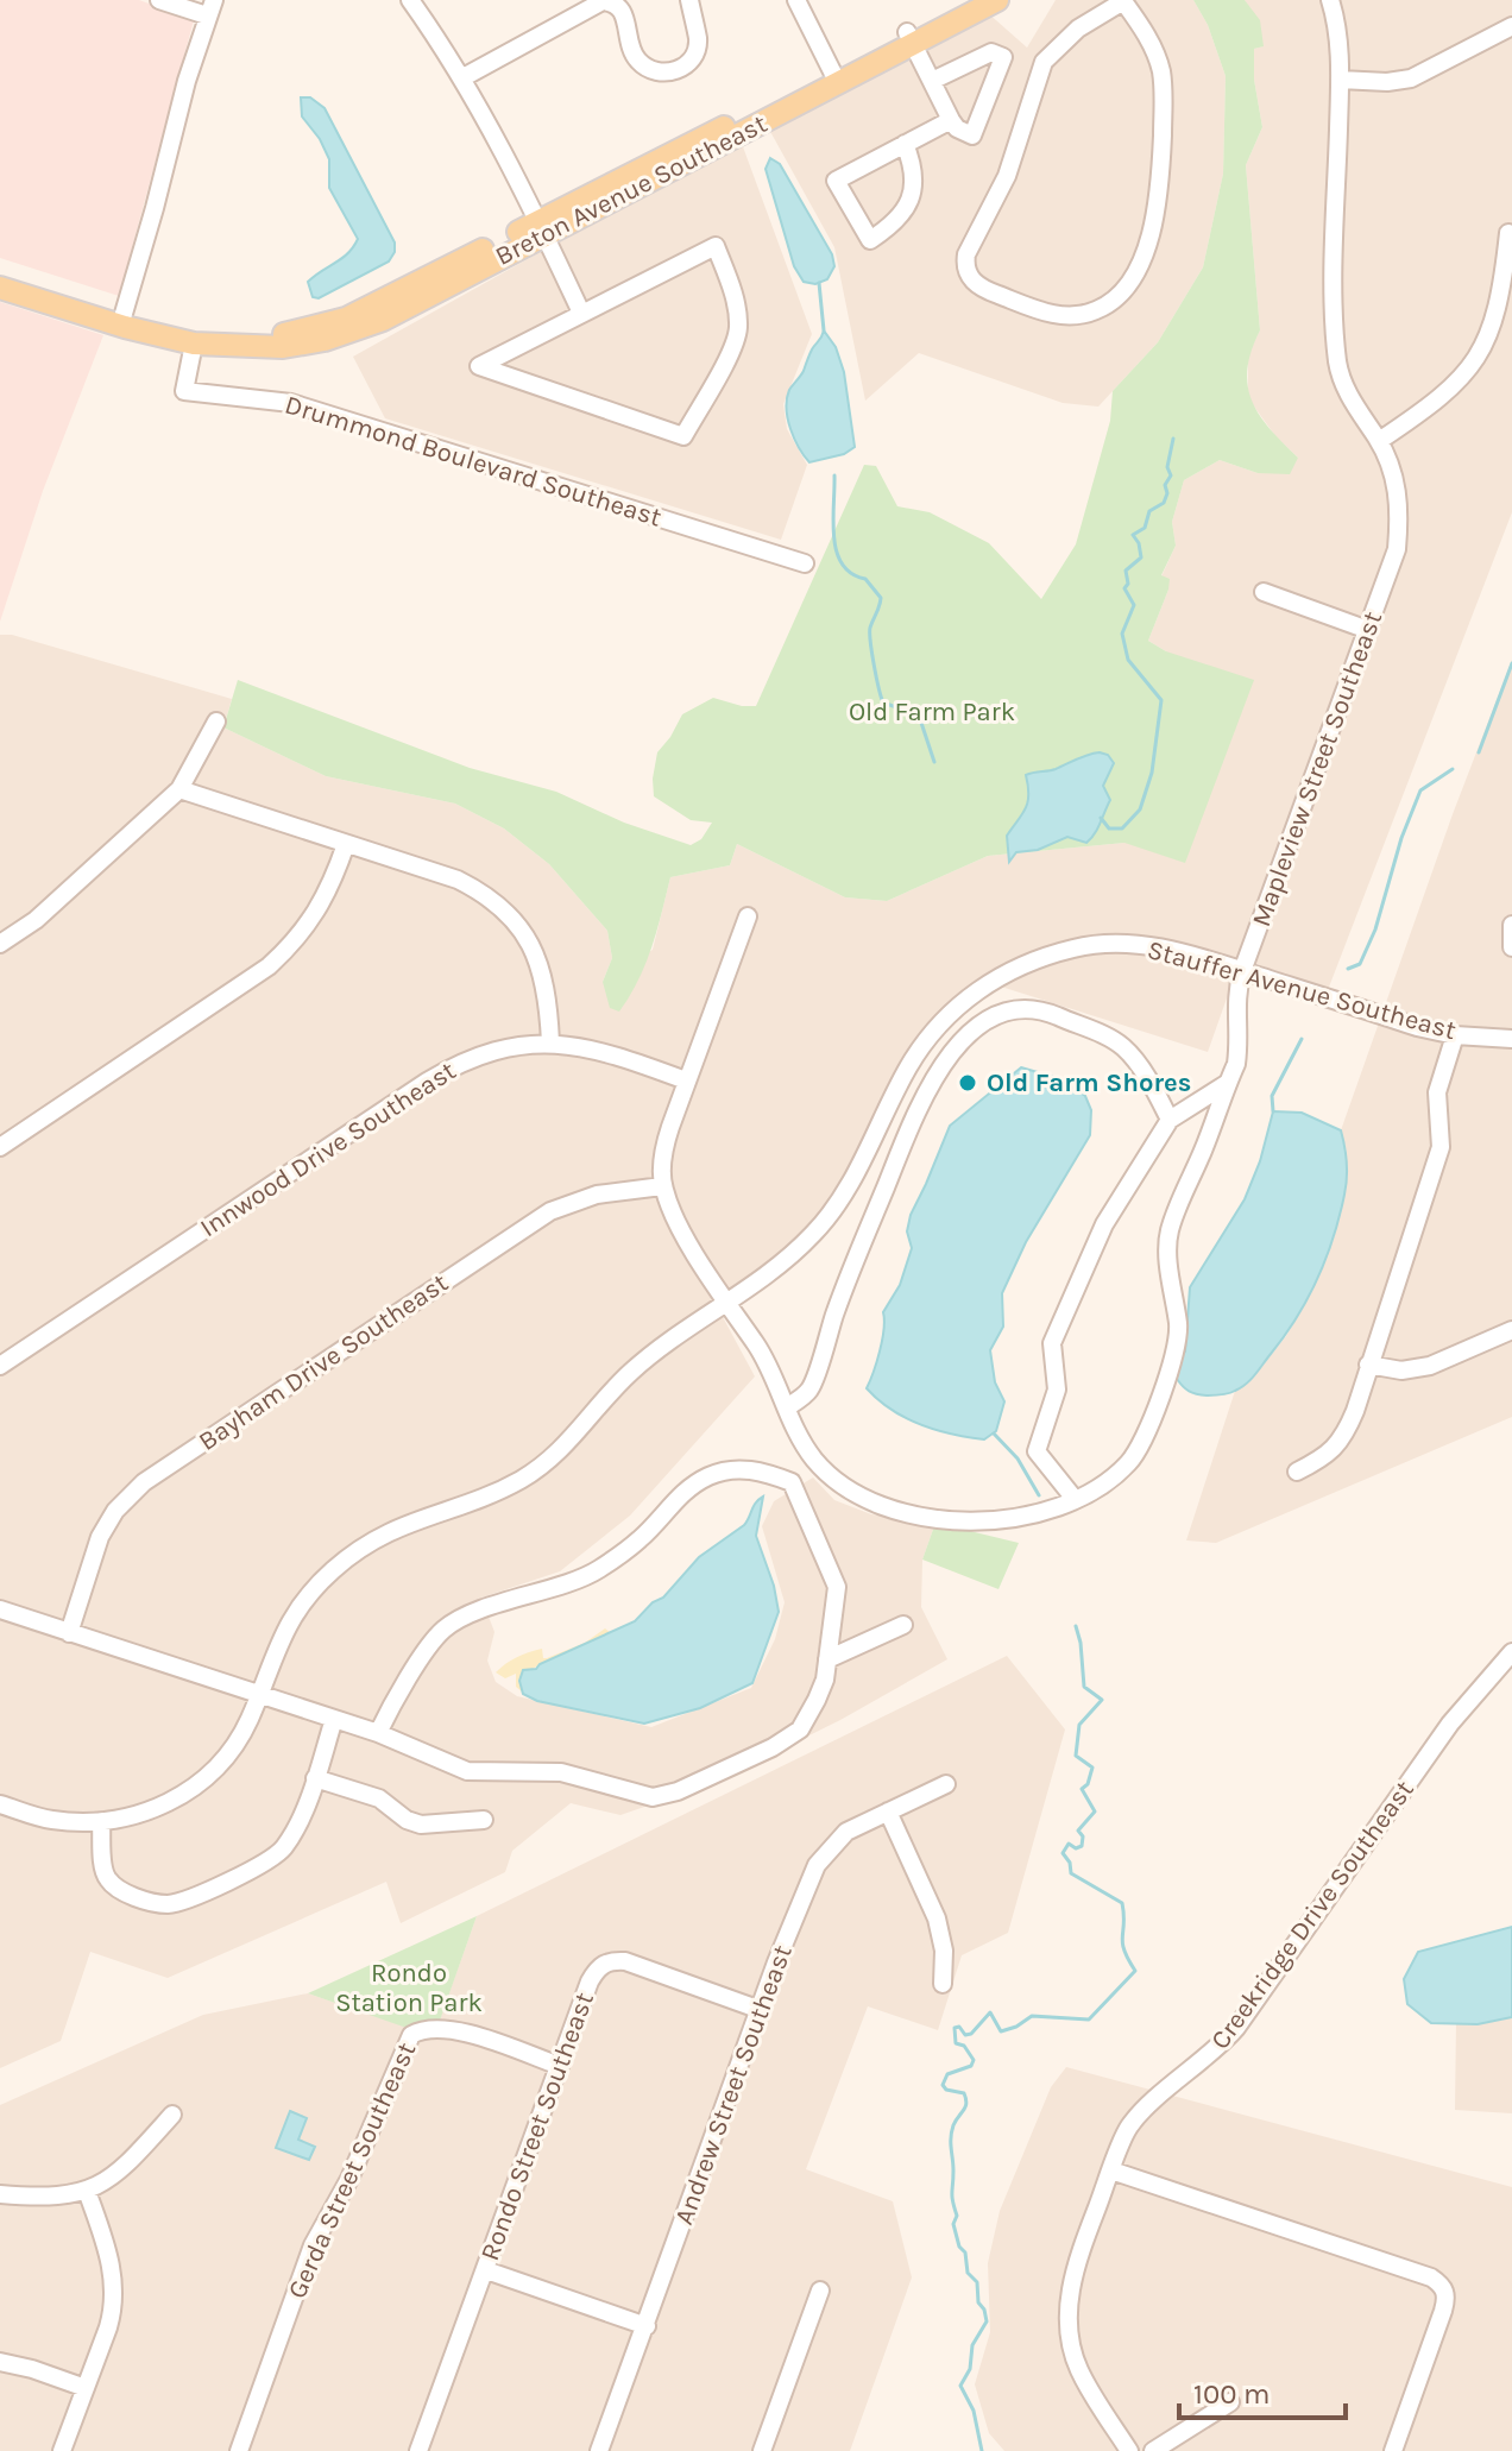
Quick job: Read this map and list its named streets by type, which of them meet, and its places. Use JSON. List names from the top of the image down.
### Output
{
  "streets": {
    "main road": ["Breton Avenue Southeast"],
    "street": [
      "Drummond Boulevard Southeast",
      "Mapleview Street Southeast",
      "Stauffer Avenue Southeast",
      "Innwood Drive Southeast",
      "Bayham Drive Southeast",
      "Creekridge Drive Southeast",
      "Andrew Street Southeast",
      "Rondo Street Southeast",
      "Gerda Street Southeast"
    ]
  },
  "crossings": [
    ["Breton Avenue Southeast", "Drummond Boulevard Southeast"],
    ["Mapleview Street Southeast", "Stauffer Avenue Southeast"],
    ["Andrew Street Southeast", "Rondo Street Southeast"],
    ["Rondo Street Southeast", "Gerda Street Southeast"]
  ],
  "parks": ["Old Farm Park", "Rondo Station Park"],
  "places": ["Old Farm Shores"],
  "scale_bar": "100 m"
}
